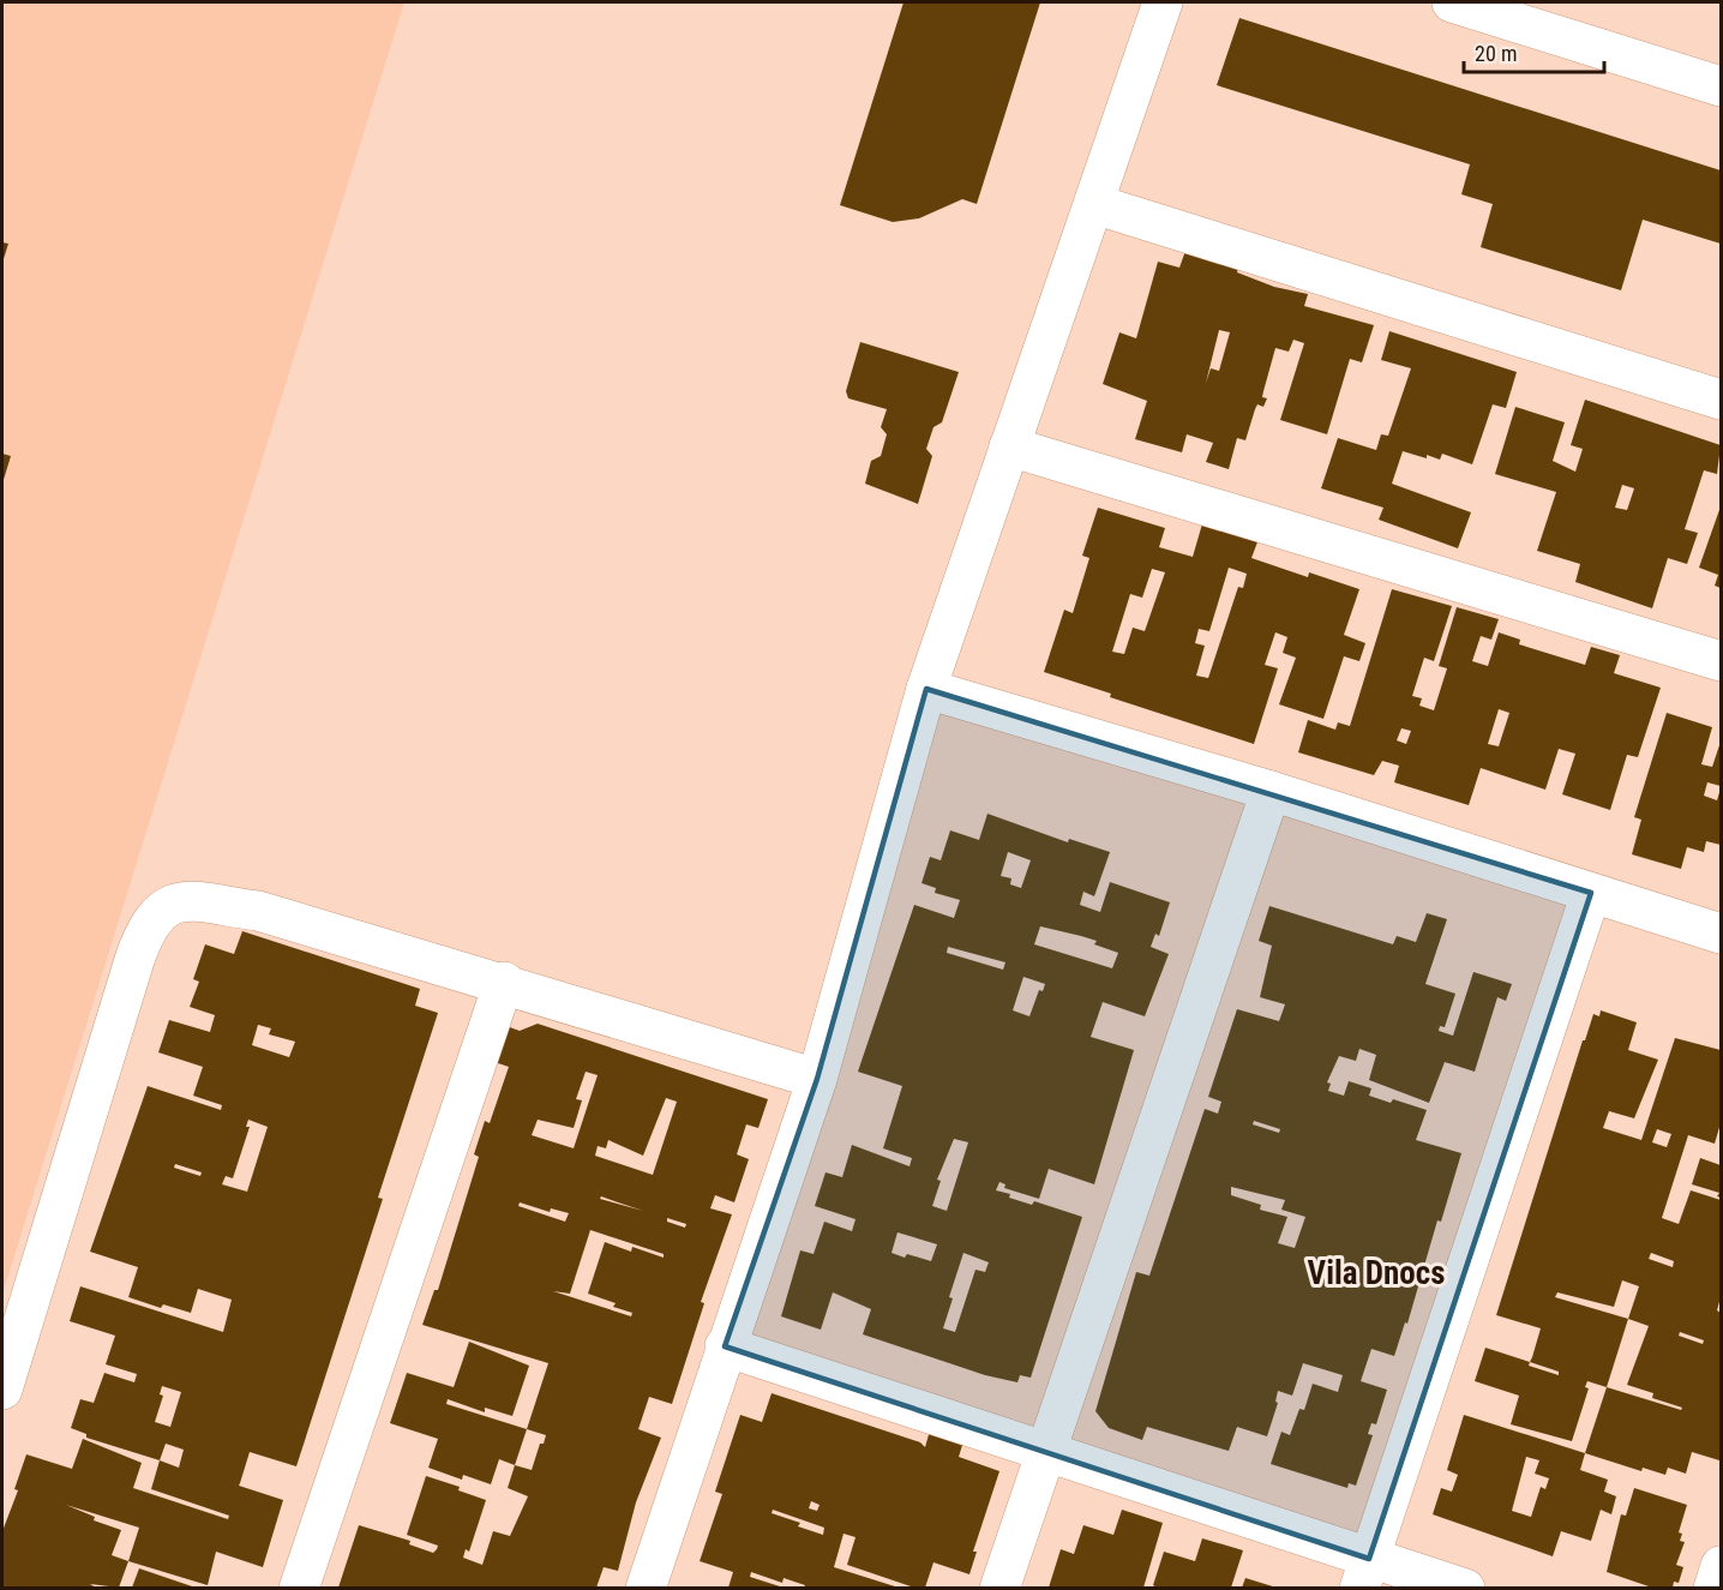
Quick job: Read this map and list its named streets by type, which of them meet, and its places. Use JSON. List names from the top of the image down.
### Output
{
  "districts": ["Vila Dnocs"],
  "scale_bar": "20 m"
}
